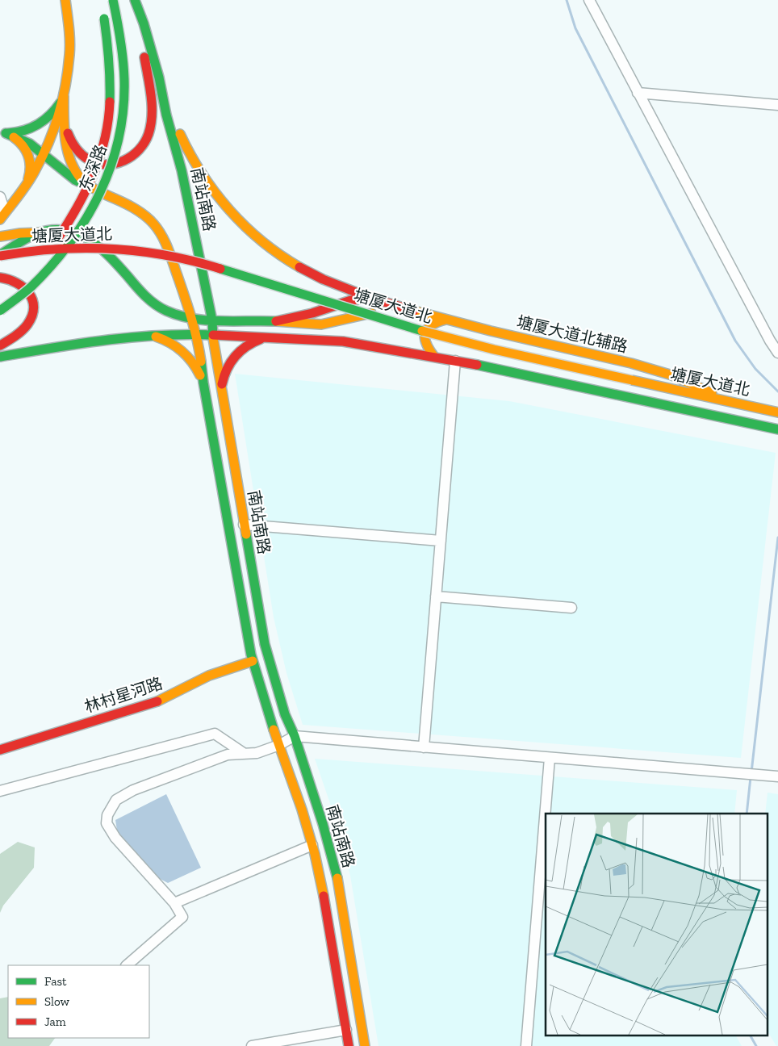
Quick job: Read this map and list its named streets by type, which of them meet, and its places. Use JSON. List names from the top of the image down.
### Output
{
  "streets": {
    "main road": [
      "东深路",
      "南站南路",
      "塘厦大道北",
      "塘厦大道北辅路",
      "林村星河路"
    ]
  },
  "crossings": [
    ["南站南路", "塘厦大道北"],
    ["南站南路", "塘厦大道北辅路"],
    ["南站南路", "林村星河路"],
    ["塘厦大道北", "塘厦大道北辅路"]
  ],
  "legend": ["Fast", "Slow", "Jam"]
}
